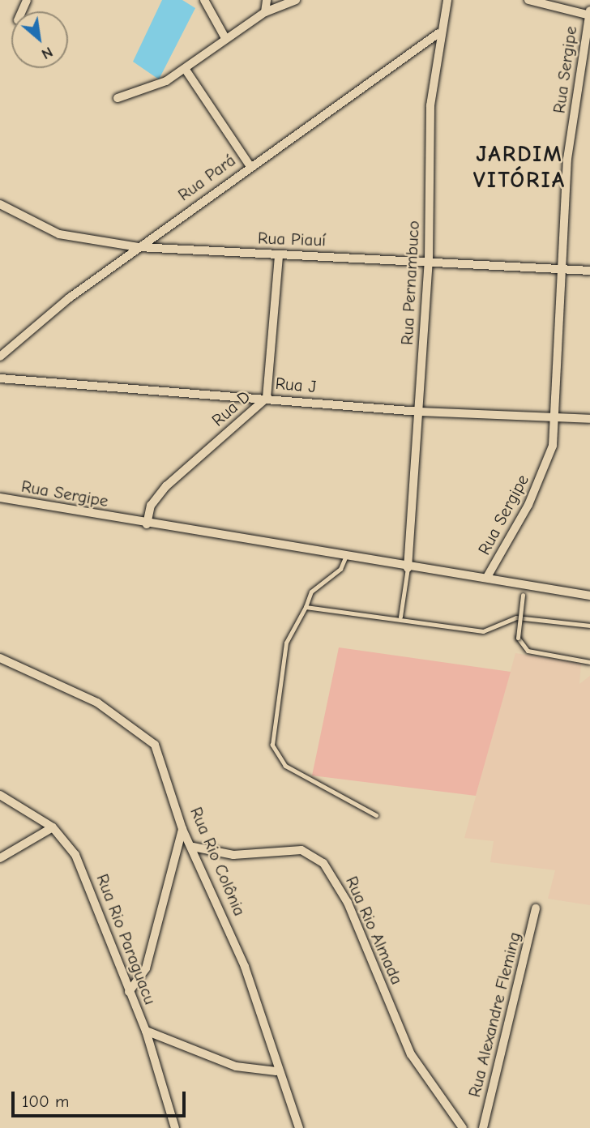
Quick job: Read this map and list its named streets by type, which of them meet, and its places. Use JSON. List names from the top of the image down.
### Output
{
  "streets": {
    "street": [
      "Rua Sergipe",
      "Rua Pará",
      "Rua Piauí",
      "Rua Pernambuco",
      "Rua J",
      "Rua D",
      "Rua Rio Colônia",
      "Rua Rio Almada",
      "Rua Rio Paraguacu",
      "Rua Alexandre Fleming"
    ]
  },
  "crossings": [
    ["Rua Sergipe", "Rua Piauí"],
    ["Rua Sergipe", "Rua Pernambuco"],
    ["Rua Sergipe", "Rua J"],
    ["Rua Sergipe", "Rua D"],
    ["Rua Pará", "Rua Piauí"],
    ["Rua Pará", "Rua Pernambuco"],
    ["Rua Piauí", "Rua Pernambuco"],
    ["Rua Piauí", "Rua D"],
    ["Rua Pernambuco", "Rua J"],
    ["Rua J", "Rua D"],
    ["Rua Rio Colônia", "Rua Rio Almada"]
  ],
  "districts": ["JARDIM VITÓRIA"],
  "scale_bar": "100 m",
  "north": "bottom right"
}
